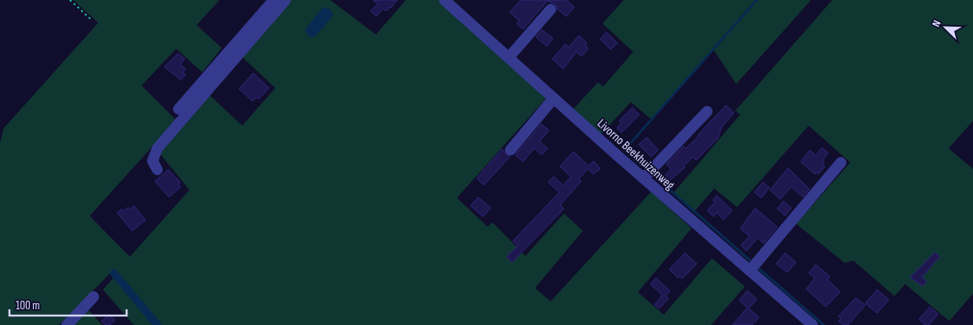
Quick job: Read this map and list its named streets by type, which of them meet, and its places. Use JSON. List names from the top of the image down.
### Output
{
  "streets": {
    "street": ["Livorno Beekhuizenweg"]
  },
  "scale_bar": "100 m",
  "north": "top left"
}
